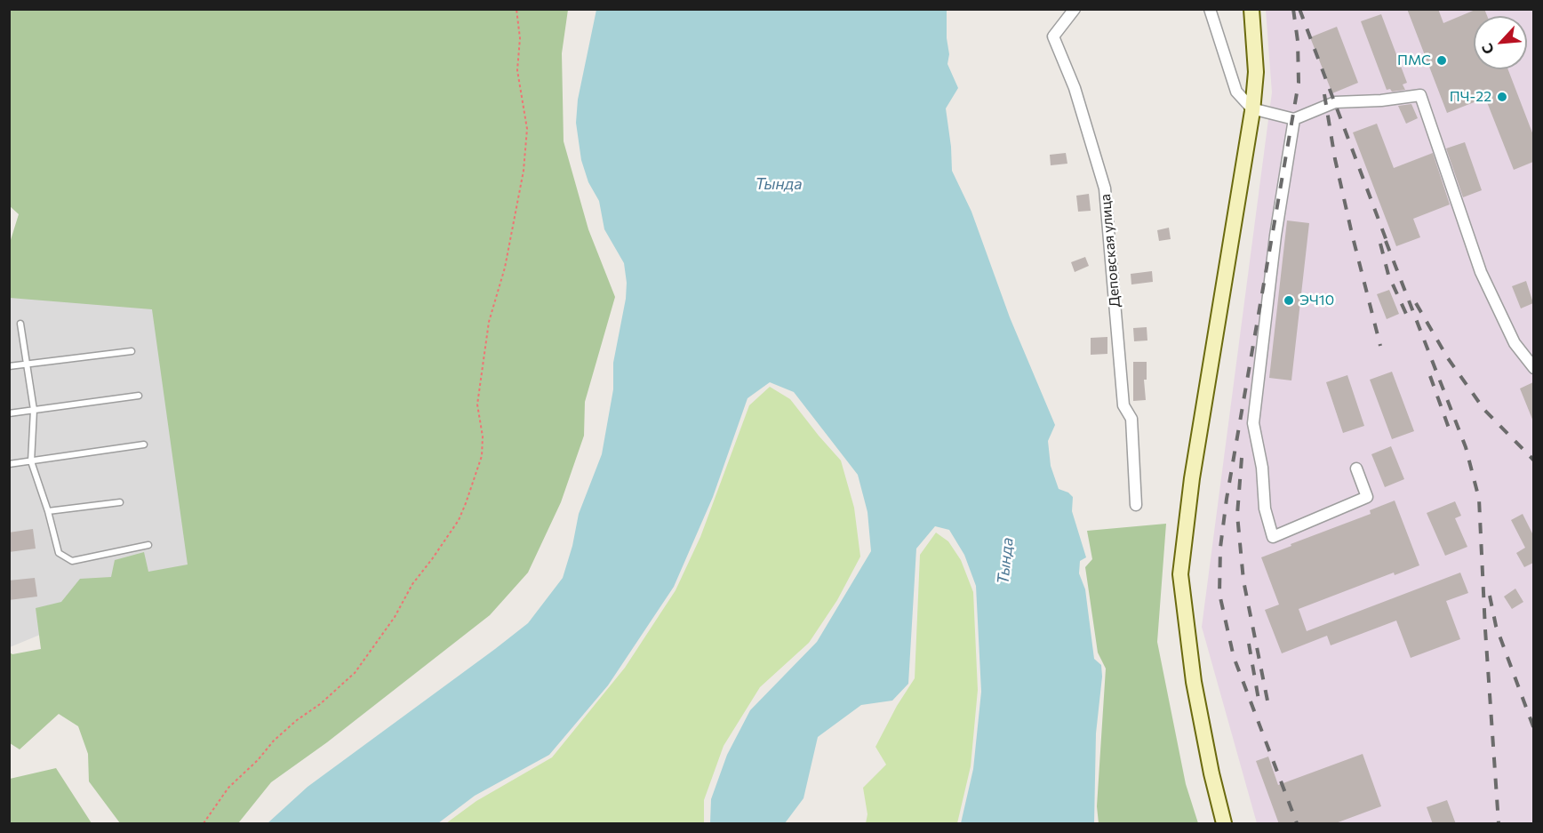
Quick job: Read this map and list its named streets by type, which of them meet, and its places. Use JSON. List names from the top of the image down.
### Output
{
  "streets": {
    "street": ["Деповская улица"]
  },
  "water": ["Тында"],
  "places": ["ПМС", "ПЧ-22", "ЭЧ10"],
  "north": "bottom left"
}
